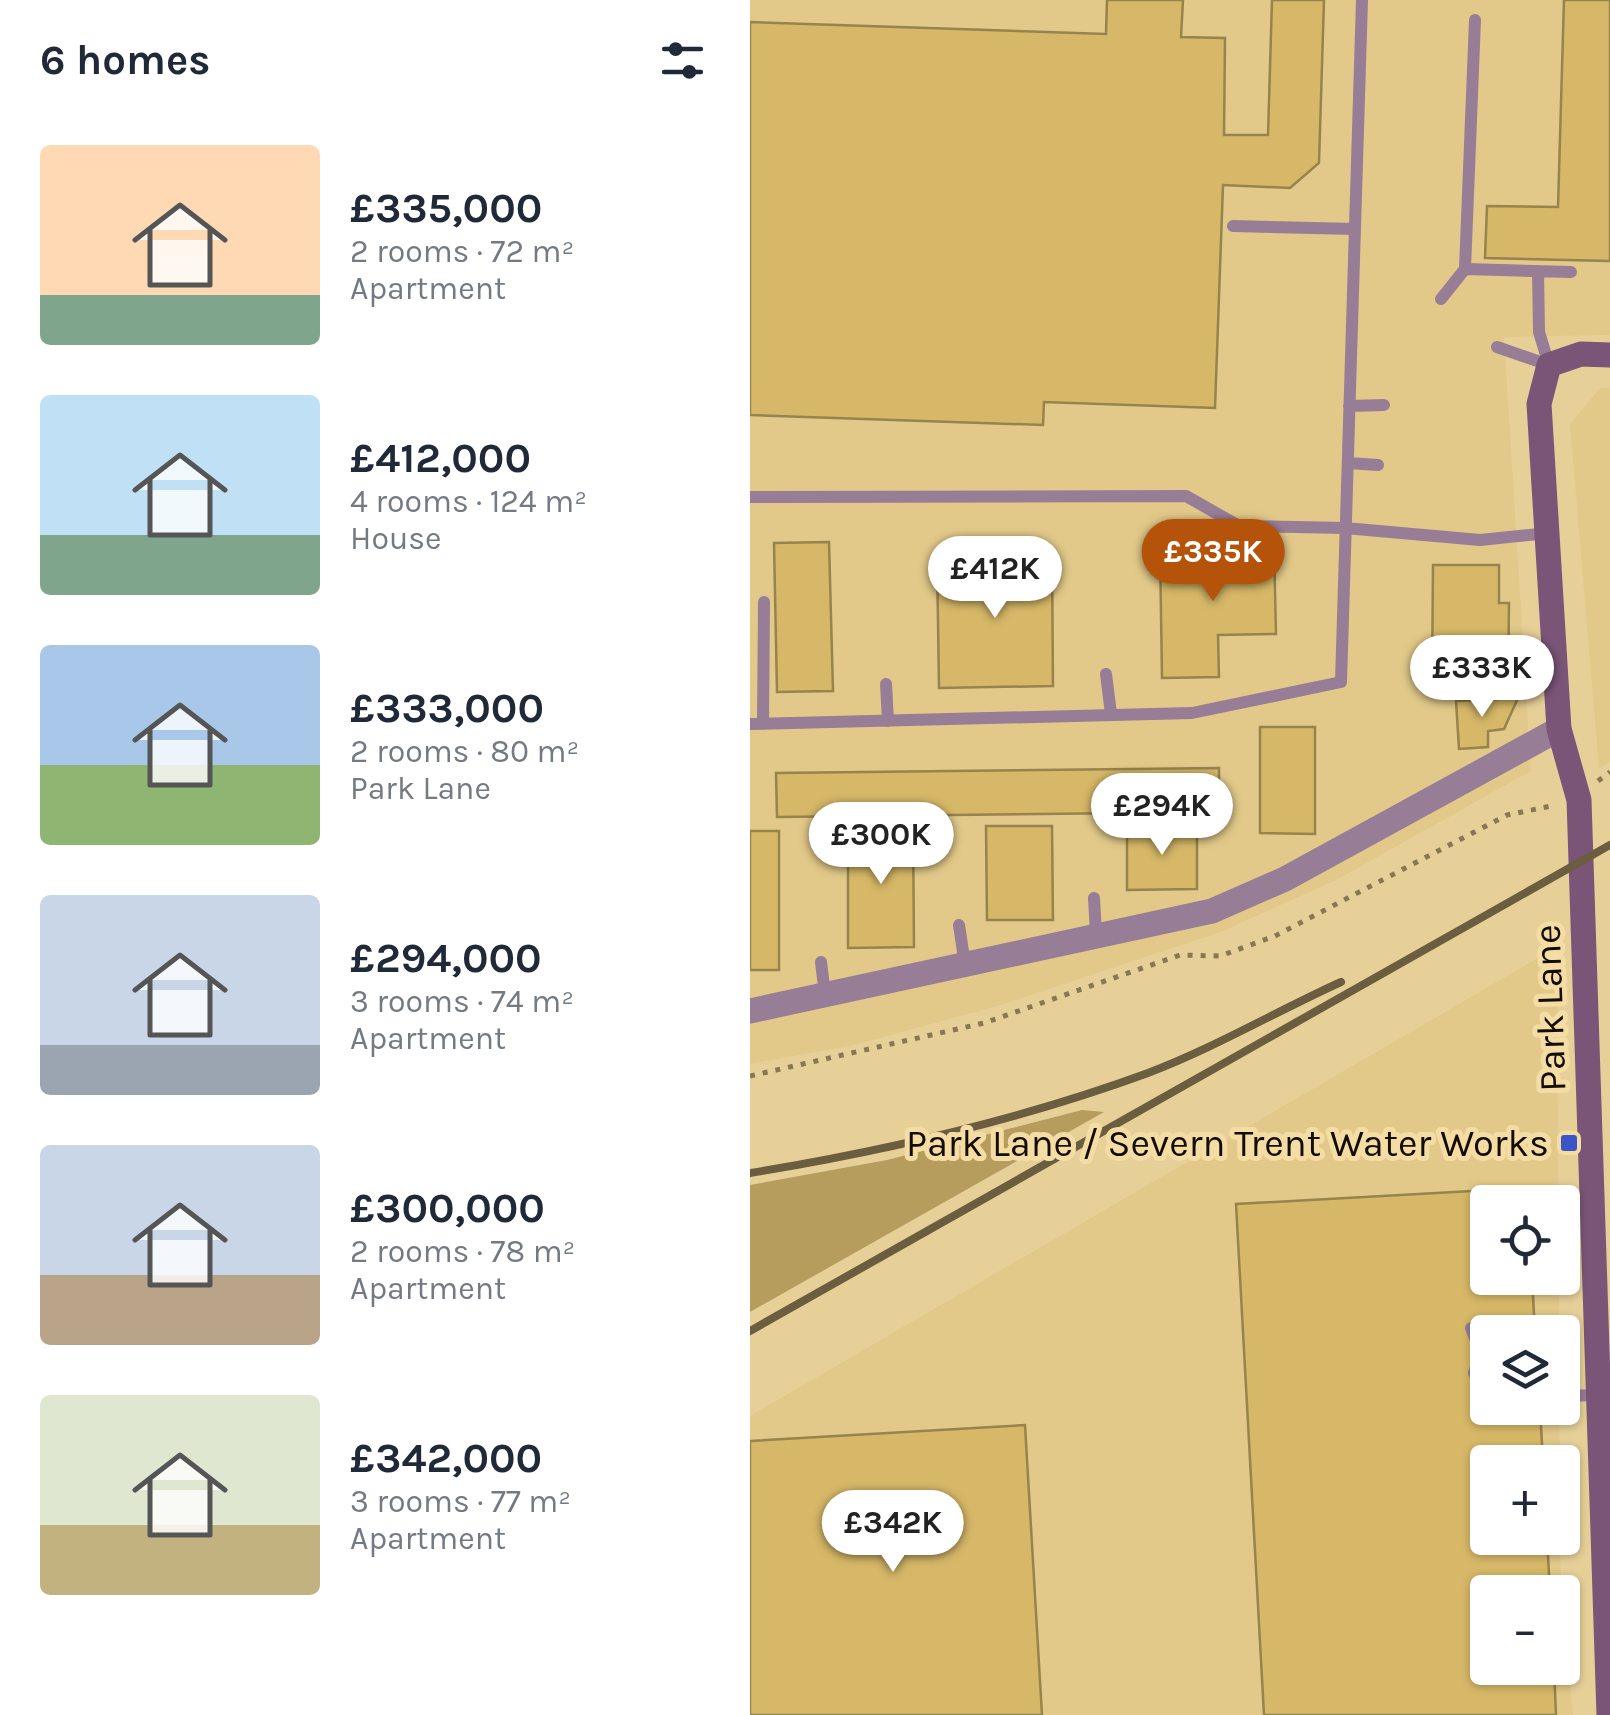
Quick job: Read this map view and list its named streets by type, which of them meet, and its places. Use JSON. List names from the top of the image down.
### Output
{
  "streets": {
    "street": ["Park Lane"]
  },
  "places": {
    "transit": ["Park Lane / Severn Trent Water Works"]
  },
  "page": {
    "heading": "6 homes",
    "list": [
      {
        "name": "£335,000",
        "note": "2 rooms · 72 m² · Apartment"
      },
      {
        "name": "£412,000",
        "note": "4 rooms · 124 m² · House"
      },
      {
        "name": "£333,000",
        "note": "2 rooms · 80 m² · Park Lane"
      },
      {
        "name": "£294,000",
        "note": "3 rooms · 74 m² · Apartment"
      },
      {
        "name": "£300,000",
        "note": "2 rooms · 78 m² · Apartment"
      },
      {
        "name": "£342,000",
        "note": "3 rooms · 77 m² · Apartment"
      }
    ],
    "price": [
      "£335K",
      "£412K",
      "£333K",
      "£294K",
      "£300K",
      "£342K"
    ],
    "map_buttons": ["+", "−"]
  }
}
